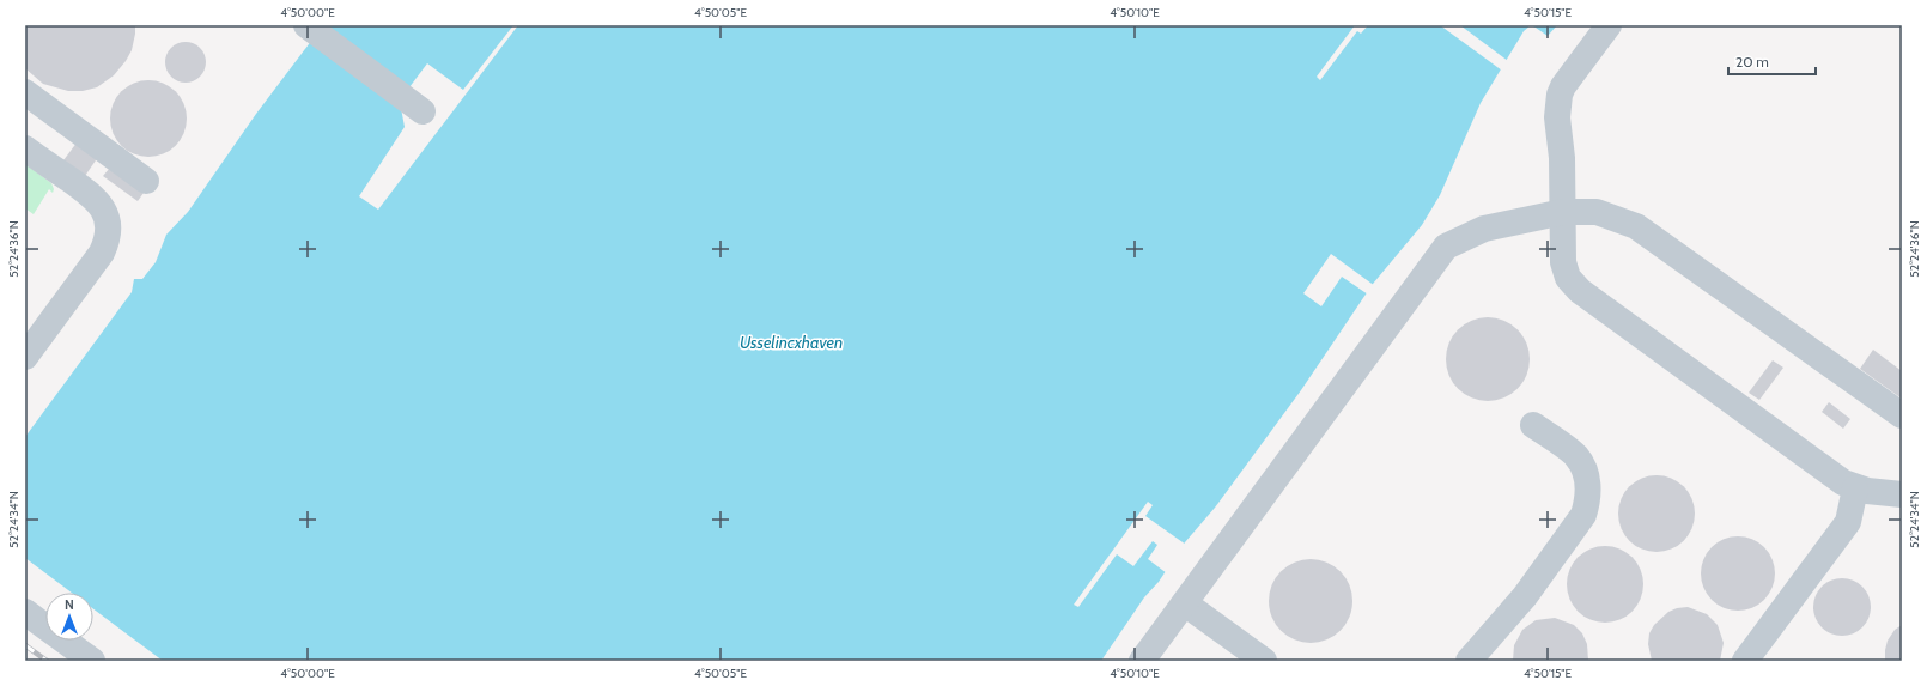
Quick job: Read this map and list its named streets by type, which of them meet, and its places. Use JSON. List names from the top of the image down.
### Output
{
  "water": ["Usselincxhaven"],
  "scale_bar": "20 m",
  "north": "top",
  "coordinates": [
    "4°50'00\"E",
    "4°50'05\"E",
    "4°50'10\"E",
    "4°50'15\"E",
    "52°24'36\"N",
    "52°24'34\"N"
  ]
}
